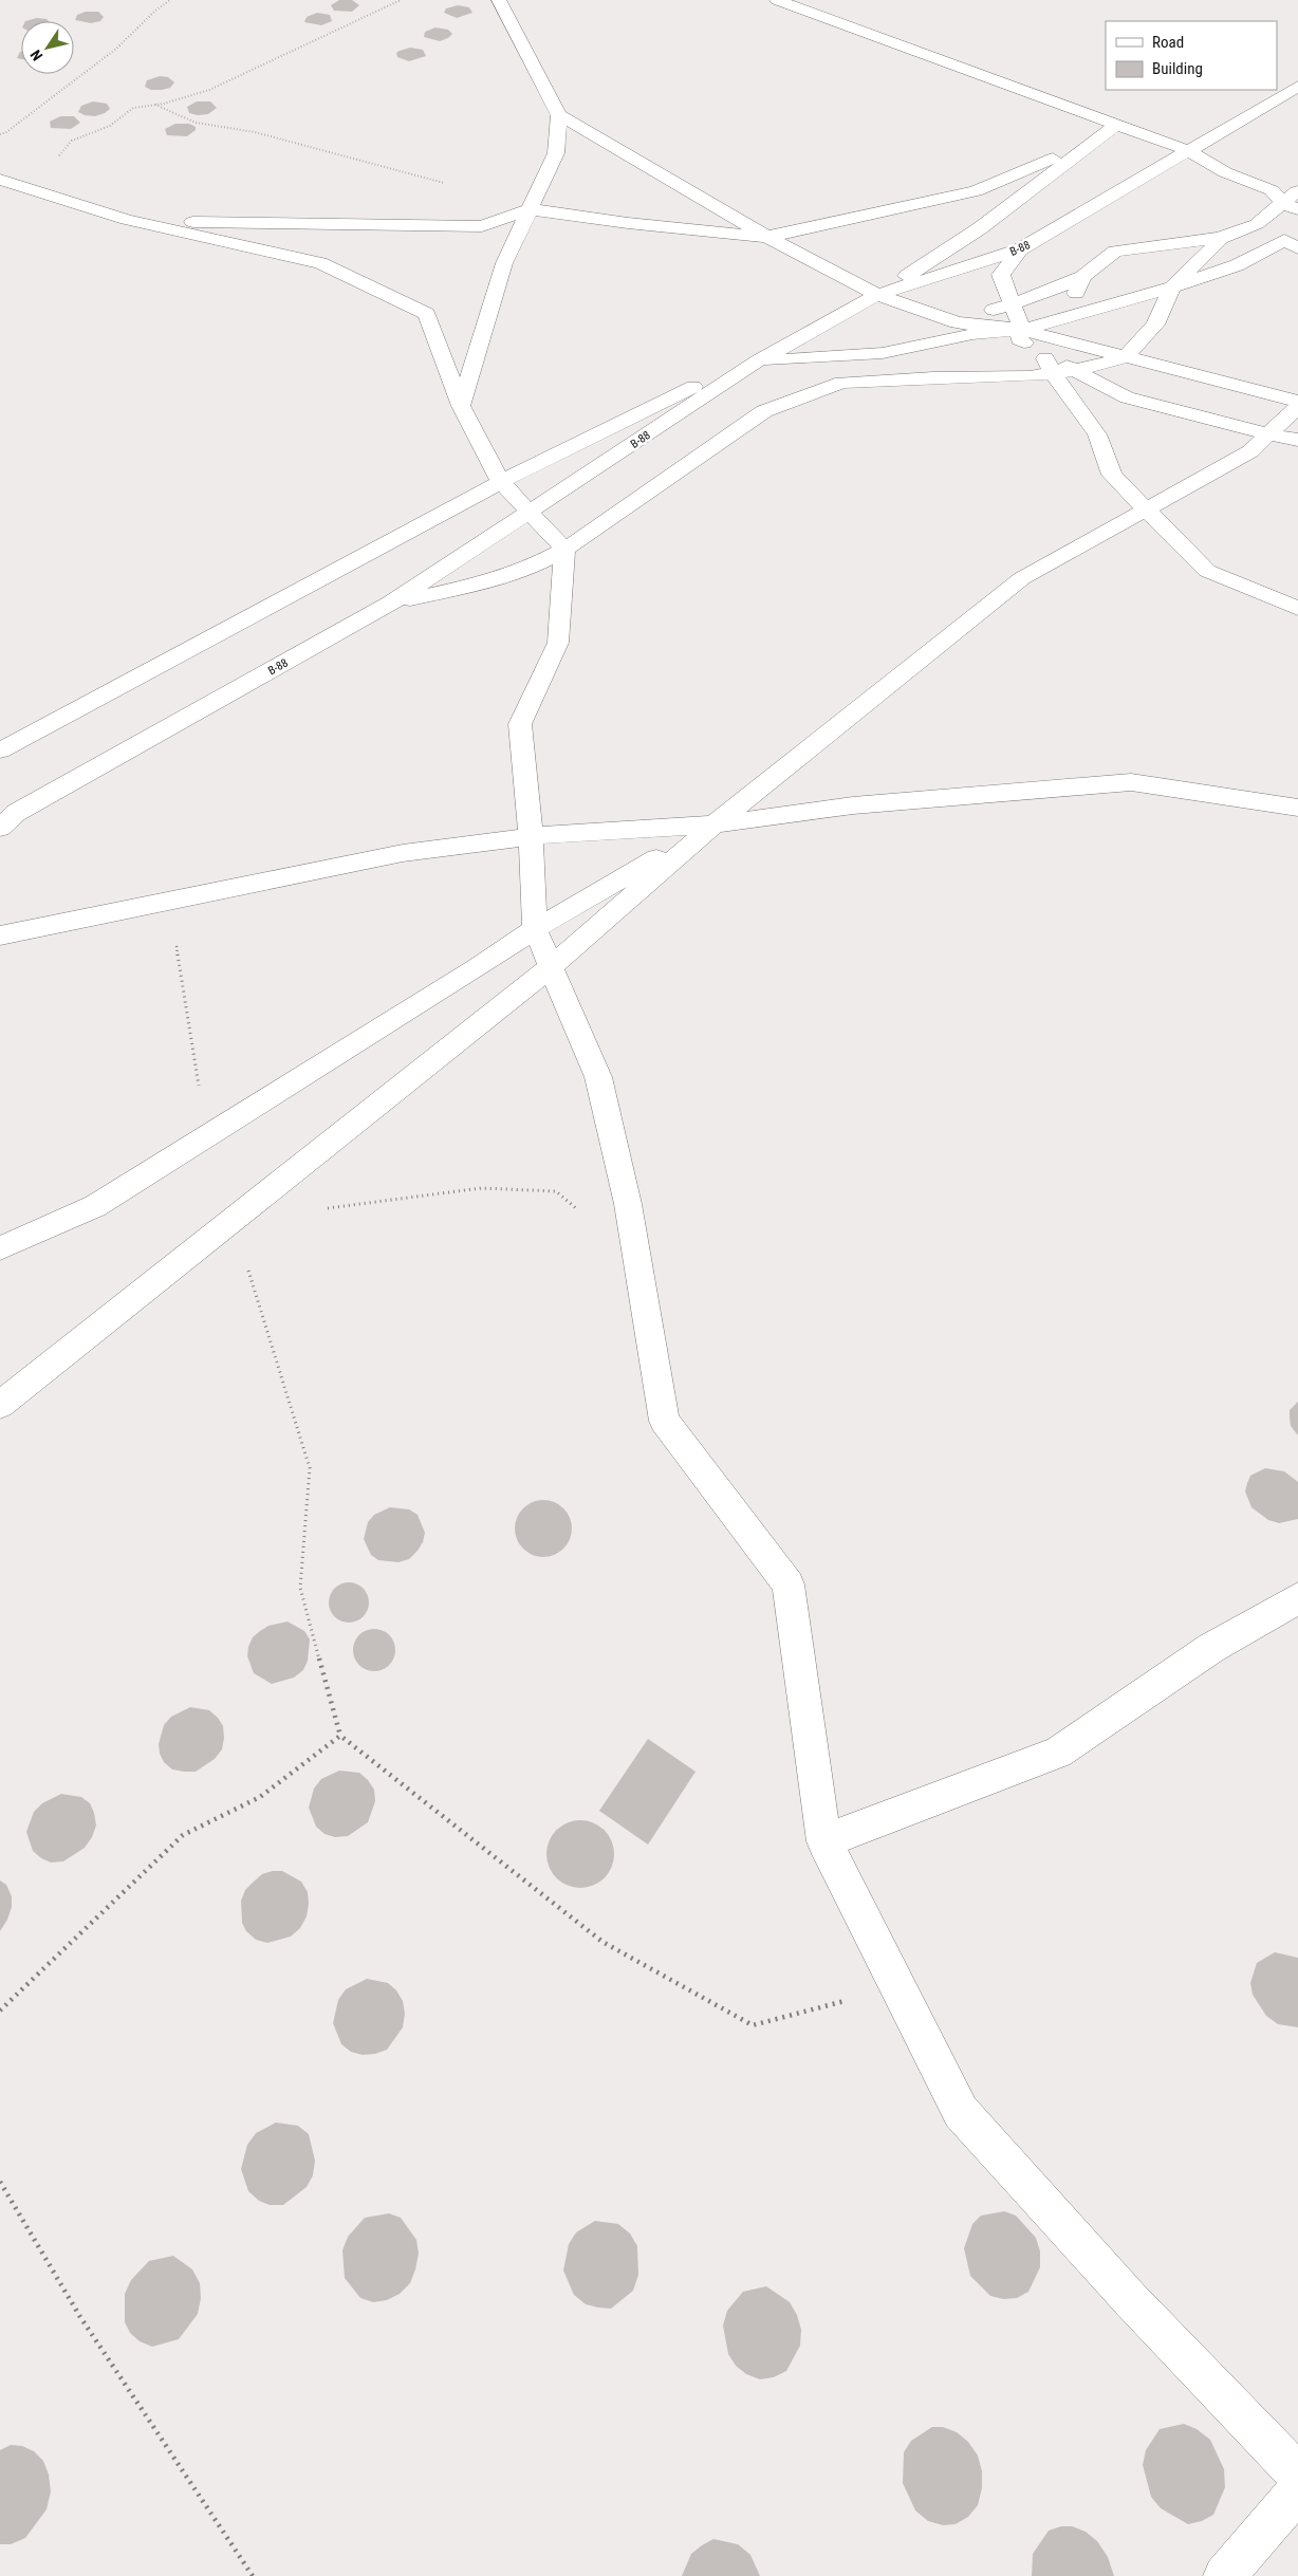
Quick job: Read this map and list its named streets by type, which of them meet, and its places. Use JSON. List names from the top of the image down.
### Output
{
  "streets": {
    "street": ["B-88"]
  },
  "legend": ["Road", "Building"],
  "north": "bottom left"
}
